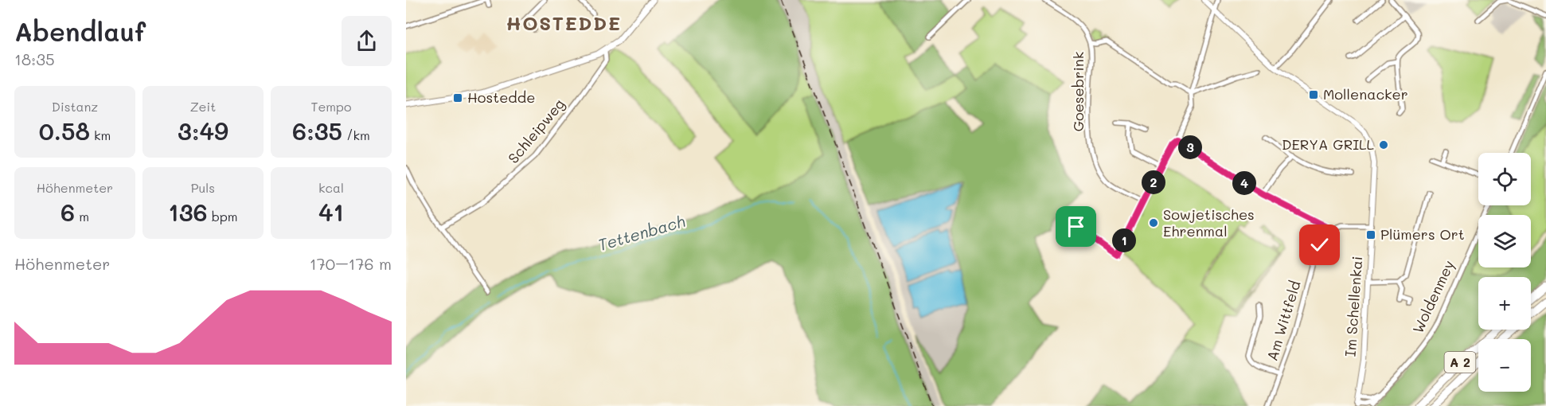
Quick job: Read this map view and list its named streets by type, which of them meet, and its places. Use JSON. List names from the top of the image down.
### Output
{
  "streets": {
    "highway": ["A 2"],
    "street": [
      "Goesebrink",
      "Schleipweg",
      "Woldenmey",
      "Im Schellenkai",
      "Am Wittfeld"
    ]
  },
  "crossings": [
    ["Woldenmey", "Im Schellenkai"]
  ],
  "districts": ["HOSTEDDE"],
  "water": ["Tettenbach"],
  "places": {
    "transit": ["Mollenacker", "Hostedde", "Plümers Ort"],
    "other": ["DERYA GRILL", "Sowjetisches Ehrenmal"]
  },
  "page": {
    "heading": ["Abendlauf", "18:35"],
    "stats": [
      ["Distanz", "0.58 km"],
      ["Zeit", "3:49"],
      ["Tempo", "6:35 /km"],
      ["Höhenmeter", "6 m"],
      ["Puls", "136 bpm"],
      ["kcal", "41"]
    ],
    "pins": [
      "3",
      "2",
      "4",
      "1"
    ],
    "map_buttons": ["+", "−"],
    "chart": ["Höhenmeter", "170–176 m"]
  }
}
